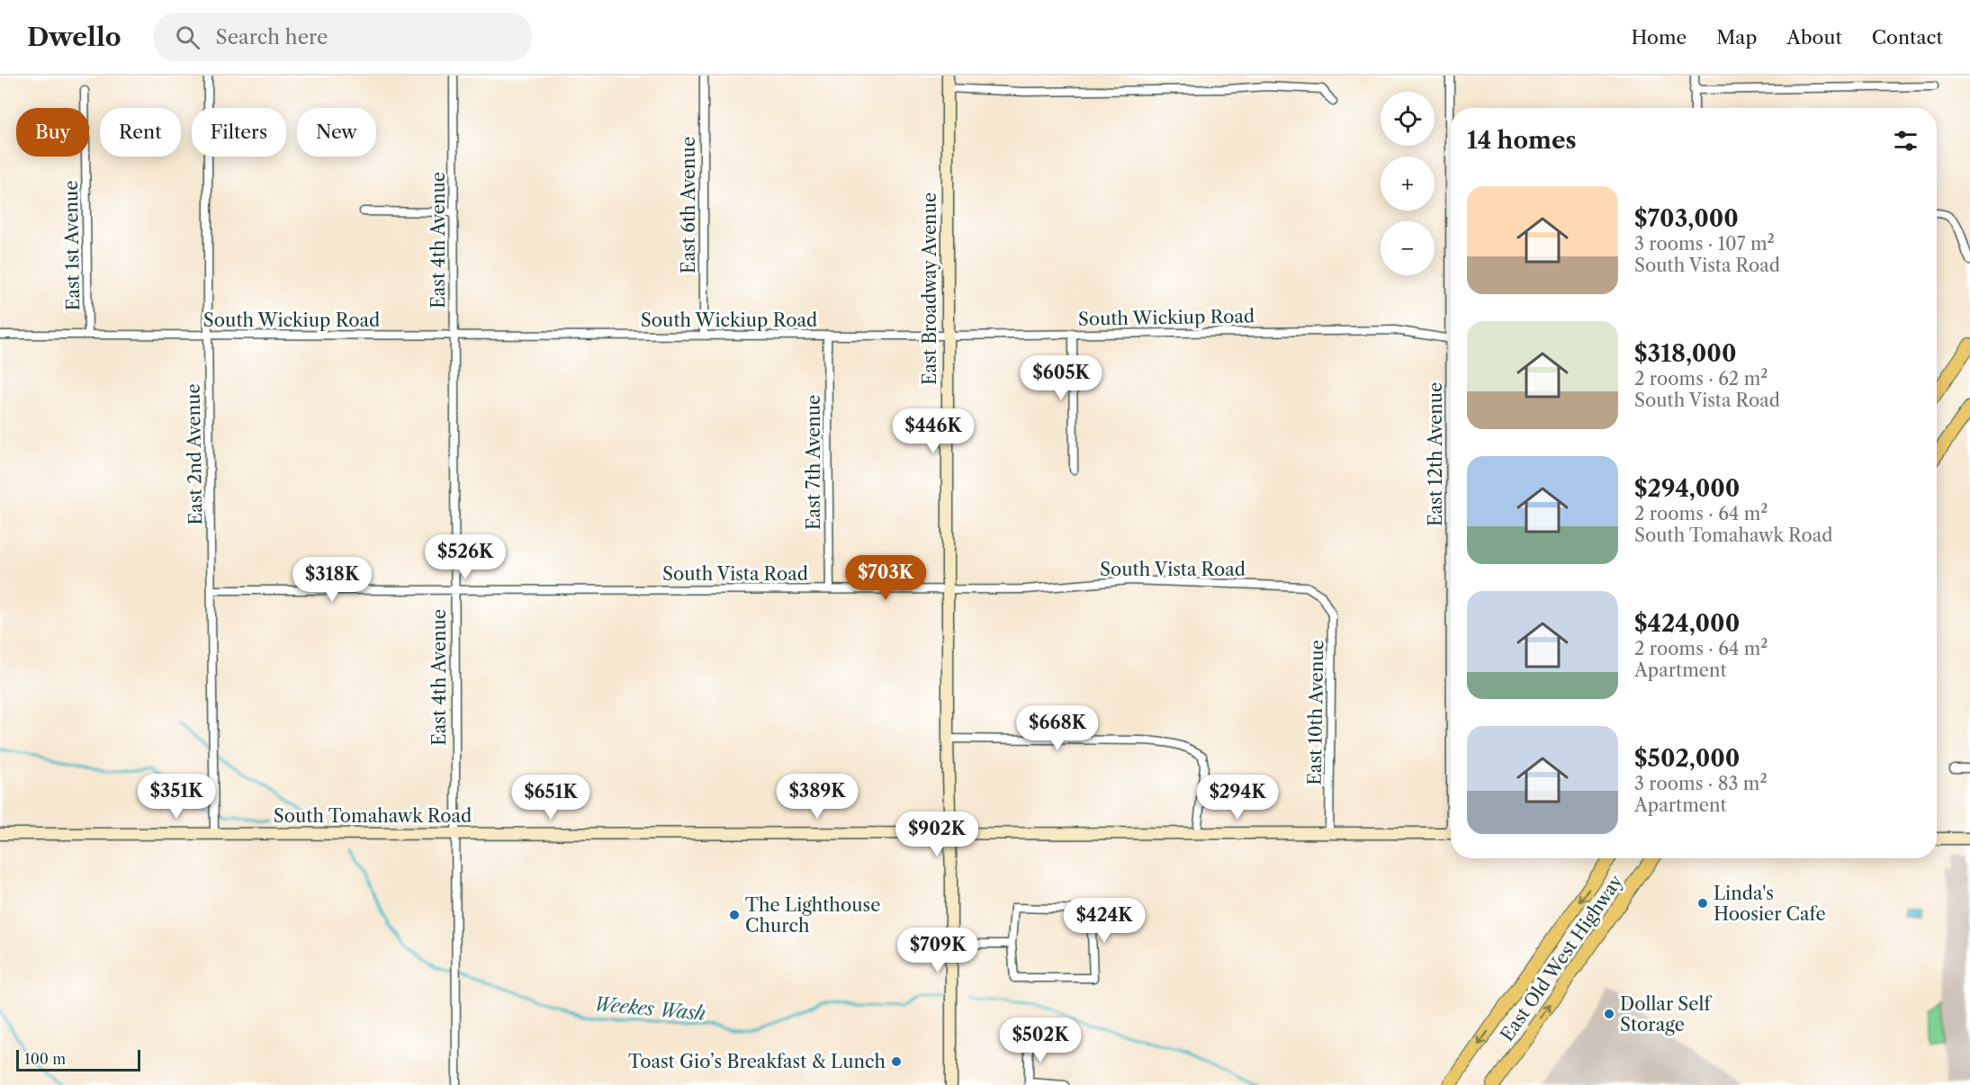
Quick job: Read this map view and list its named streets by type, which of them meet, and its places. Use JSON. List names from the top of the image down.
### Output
{
  "streets": {
    "main road": ["East Broadway Avenue", "South Tomahawk Road", "East Old West Highway"],
    "street": [
      "East 6th Avenue",
      "East 4th Avenue",
      "East 1st Avenue",
      "South Wickiup Road",
      "East 2nd Avenue",
      "East 12th Avenue",
      "East 7th Avenue",
      "South Vista Road",
      "East 10th Avenue"
    ]
  },
  "crossings": [
    ["East 6th Avenue", "South Wickiup Road"],
    ["East 4th Avenue", "South Wickiup Road"],
    ["East 4th Avenue", "South Vista Road"],
    ["East 4th Avenue", "South Tomahawk Road"],
    ["East 1st Avenue", "South Wickiup Road"],
    ["East Broadway Avenue", "South Wickiup Road"],
    ["East Broadway Avenue", "South Vista Road"],
    ["East Broadway Avenue", "South Tomahawk Road"],
    ["South Wickiup Road", "East 2nd Avenue"],
    ["South Wickiup Road", "East 7th Avenue"],
    ["East 2nd Avenue", "South Vista Road"],
    ["East 2nd Avenue", "South Tomahawk Road"],
    ["East 7th Avenue", "South Vista Road"],
    ["South Vista Road", "East 10th Avenue"],
    ["East 10th Avenue", "South Tomahawk Road"]
  ],
  "water": ["Weekes Wash"],
  "places": [
    "Linda's Hoosier Cafe",
    "The Lighthouse Church",
    "Dollar Self Storage",
    "Toast Gio’s Breakfast & Lunch"
  ],
  "scale_bar": "100 m",
  "page": {
    "header": "Dwello",
    "search": "Search here",
    "nav": [
      "Home",
      "Map",
      "About",
      "Contact"
    ],
    "map_buttons": ["+", "−"],
    "chip": [
      "Buy",
      "Rent",
      "Filters",
      "New"
    ],
    "heading": "14 homes",
    "list": [
      {
        "name": "$703,000",
        "note": "3 rooms · 107 m² · South Vista Road"
      },
      {
        "name": "$318,000",
        "note": "2 rooms · 62 m² · South Vista Road"
      },
      {
        "name": "$294,000",
        "note": "2 rooms · 64 m² · South Tomahawk Road"
      },
      {
        "name": "$424,000",
        "note": "2 rooms · 64 m² · Apartment"
      },
      {
        "name": "$502,000",
        "note": "3 rooms · 83 m² · Apartment"
      }
    ],
    "price": [
      "$605K",
      "$446K",
      "$526K",
      "$703K",
      "$318K",
      "$668K",
      "$351K",
      "$389K",
      "$651K",
      "$294K",
      "$902K",
      "$424K",
      "$709K",
      "$502K"
    ],
    "scale": "100 m"
  }
}
